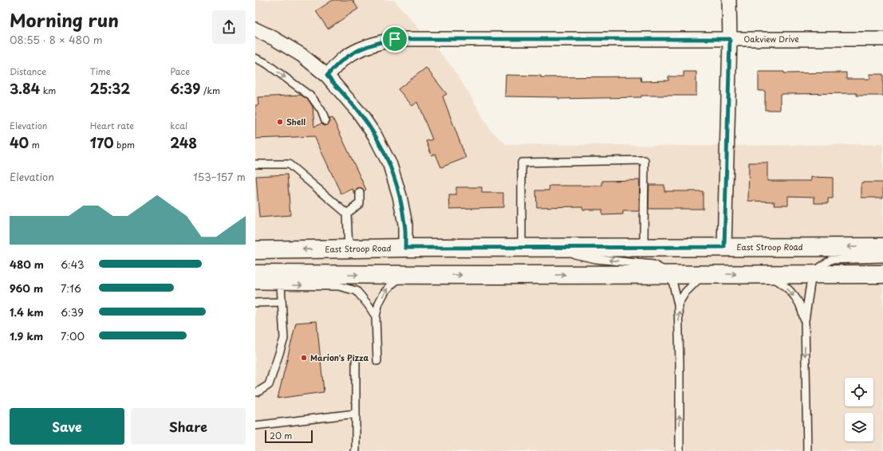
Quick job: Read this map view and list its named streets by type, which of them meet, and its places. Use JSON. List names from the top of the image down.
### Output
{
  "streets": {
    "main road": ["East Stroop Road"],
    "street": ["Oakview Drive"]
  },
  "places": ["Shell", "Marion's Pizza"],
  "scale_bar": "20 m",
  "page": {
    "heading": ["Morning run", "08:55 · 8 × 480 m"],
    "stats": [
      ["Distance", "3.84 km"],
      ["Time", "25:32"],
      ["Pace", "6:39 /km"],
      ["Elevation", "40 m"],
      ["Heart rate", "170 bpm"],
      ["kcal", "248"]
    ],
    "chart": ["Elevation", "153–157 m"],
    "list": [
      {
        "name": "480 m",
        "note": "6:43"
      },
      {
        "name": "960 m",
        "note": "7:16"
      },
      {
        "name": "1.4 km",
        "note": "6:39"
      },
      {
        "name": "1.9 km",
        "note": "7:00"
      }
    ],
    "buttons": ["Save", "Share"],
    "scale": "20 m"
  }
}
